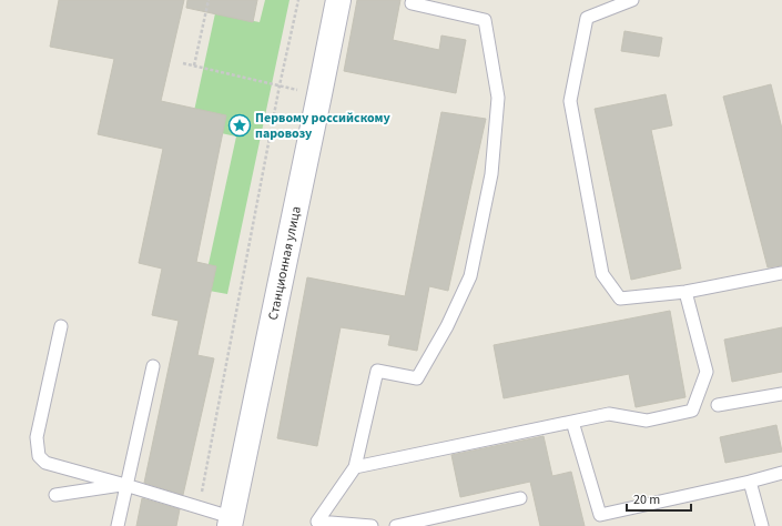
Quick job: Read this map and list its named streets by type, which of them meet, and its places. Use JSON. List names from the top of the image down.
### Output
{
  "streets": {
    "main road": ["Станционная улица"]
  },
  "places": {
    "place": ["Первому российскому паровозу"]
  },
  "scale_bar": "20 m"
}
